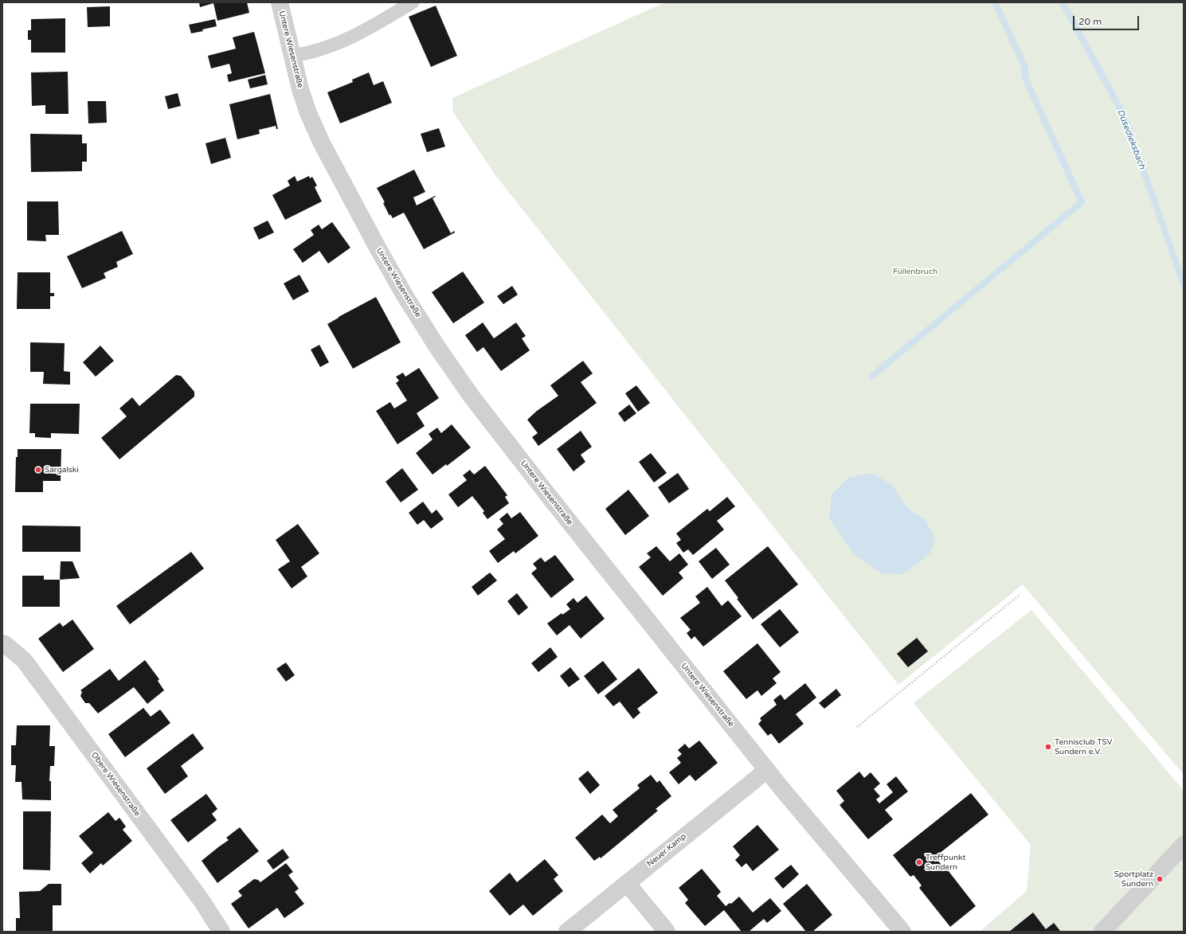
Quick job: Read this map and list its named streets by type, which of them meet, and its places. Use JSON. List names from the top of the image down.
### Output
{
  "streets": {
    "street": ["Untere Wiesenstraße", "Obere Wiesenstraße", "Neuer Kamp"]
  },
  "crossings": [
    ["Untere Wiesenstraße", "Neuer Kamp"]
  ],
  "water": ["Düsedieksbach"],
  "parks": ["Füllenbruch"],
  "places": [
    "Sargalski",
    "Tennisclub TSV Sundern e.V.",
    "Treffpunkt Sundern",
    "Sportplatz Sundern"
  ],
  "scale_bar": "20 m"
}
